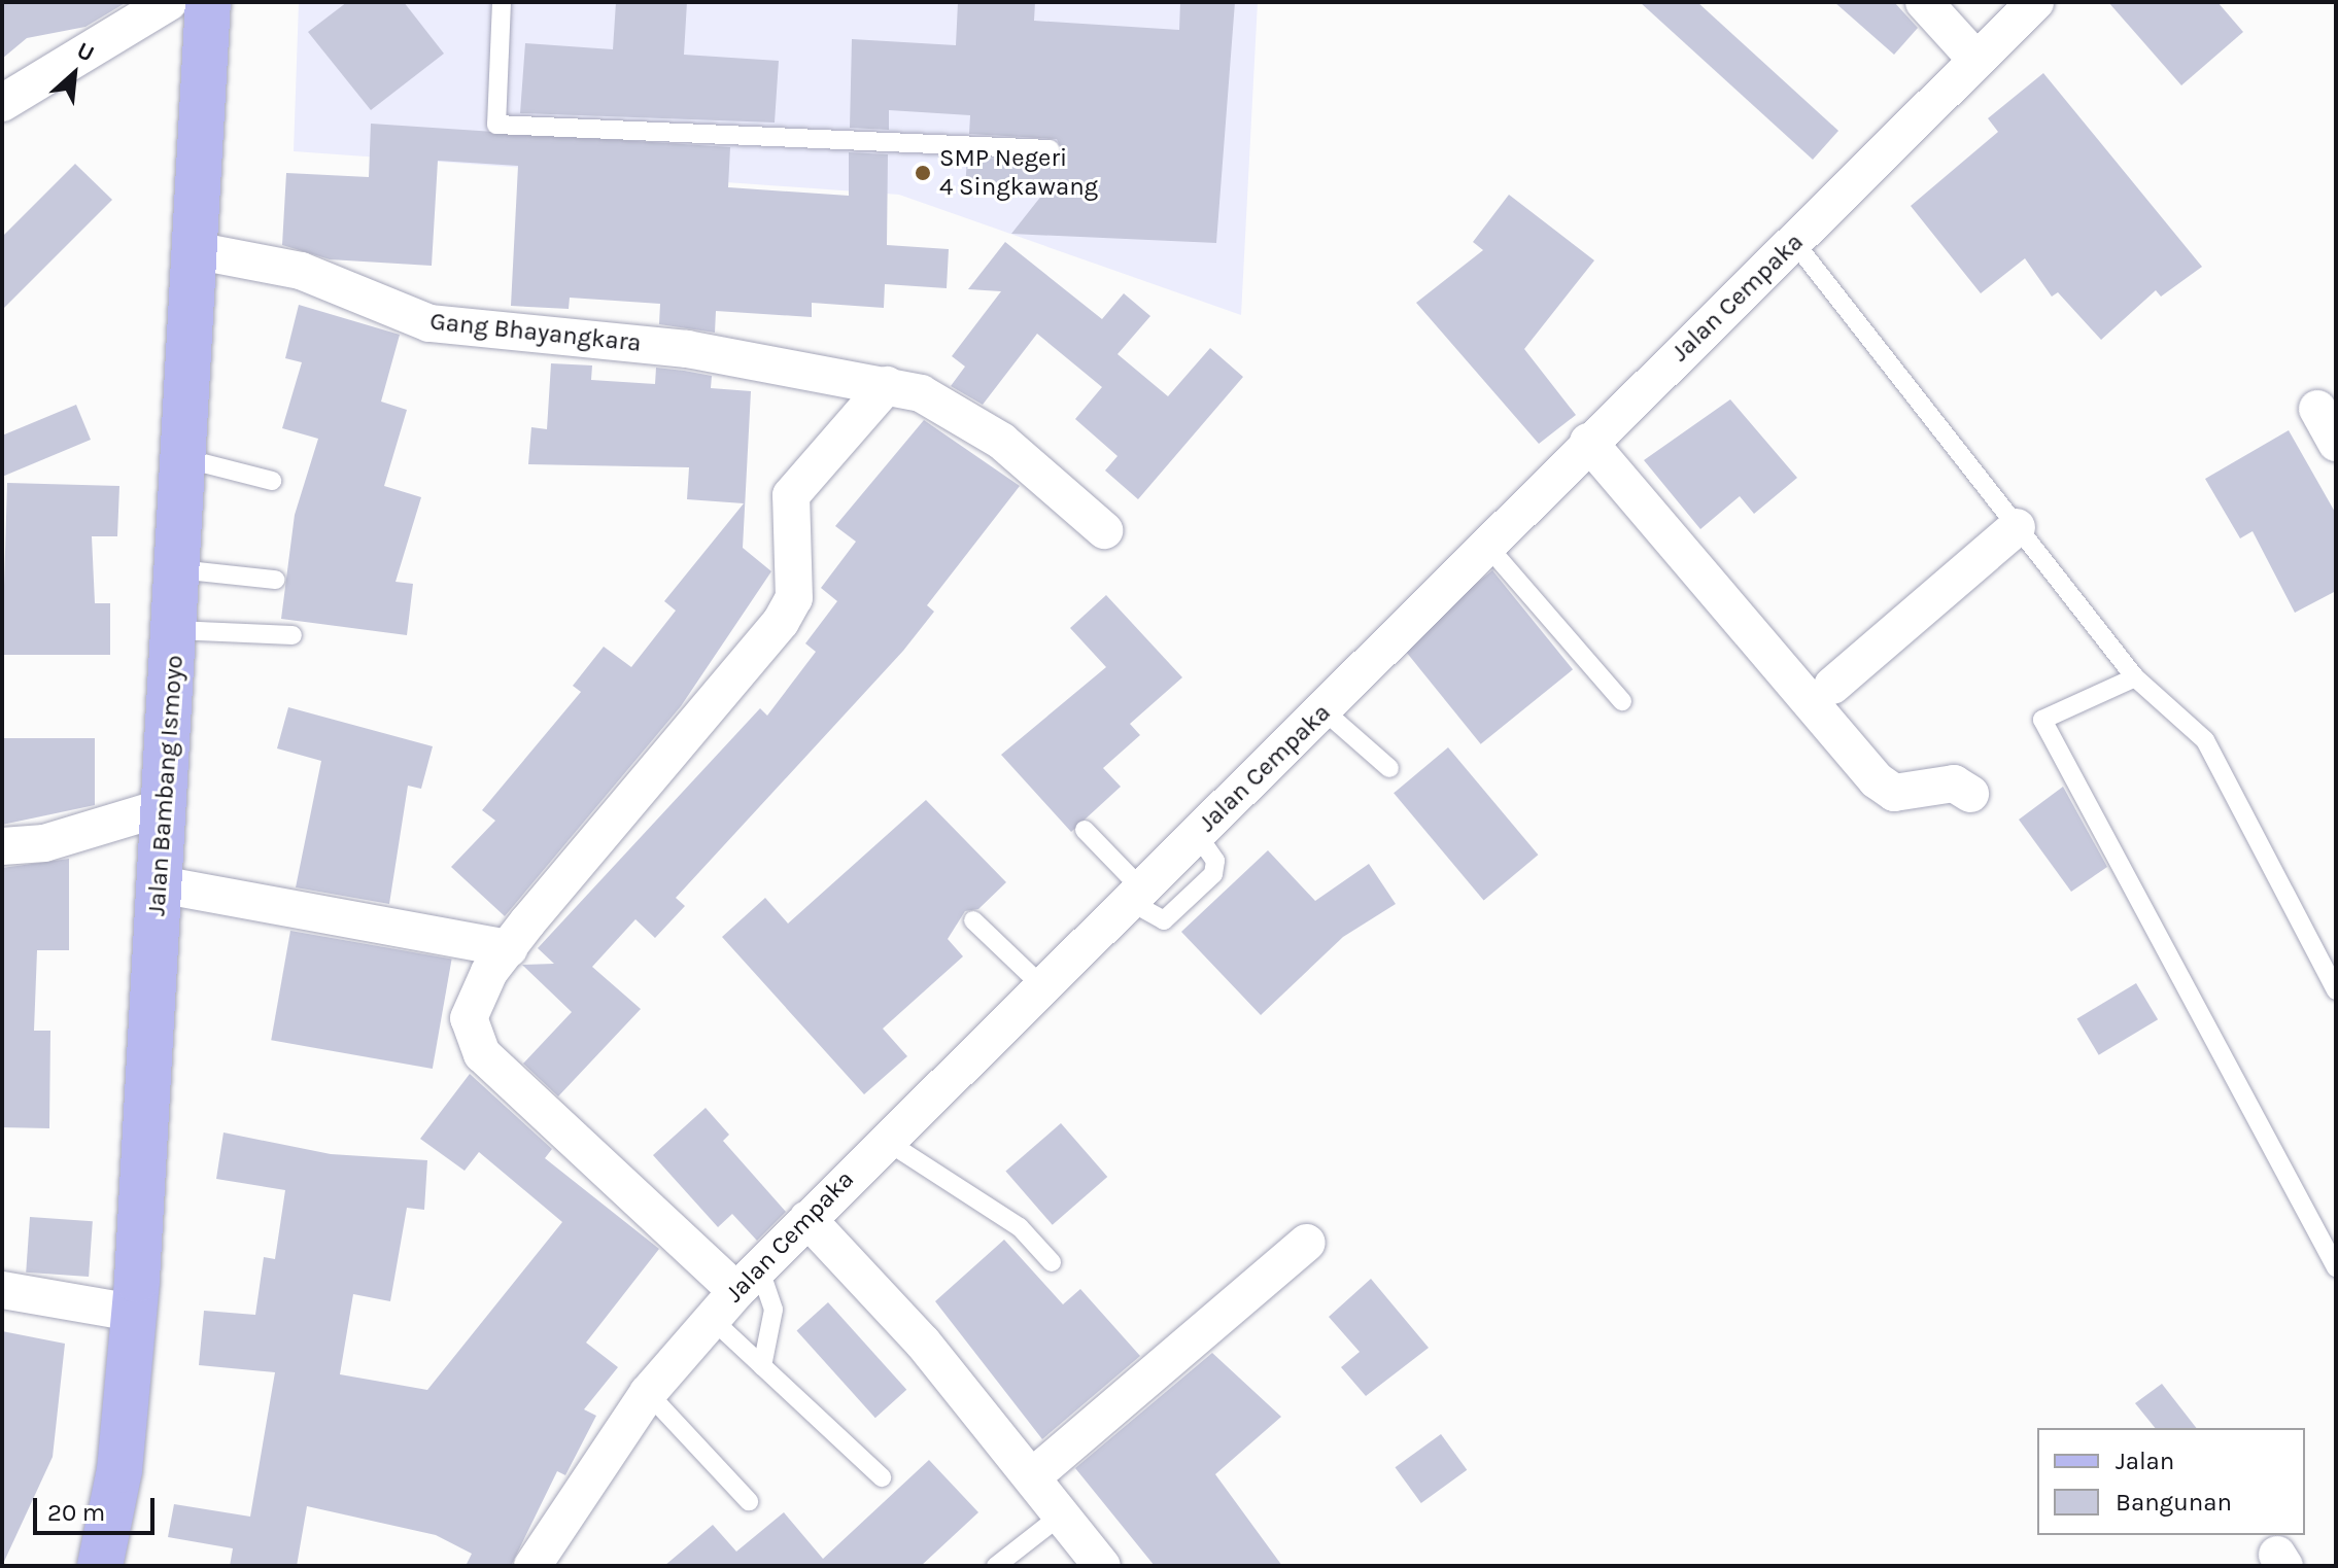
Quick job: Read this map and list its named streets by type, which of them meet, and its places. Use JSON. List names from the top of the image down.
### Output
{
  "streets": {
    "main road": ["Jalan Bambang Ismoyo"],
    "street": ["Jalan Cempaka", "Gang Bhayangkara"]
  },
  "crossings": [
    ["Gang Bhayangkara", "Jalan Bambang Ismoyo"]
  ],
  "places": ["SMP Negeri 4 Singkawang"],
  "legend": ["Jalan", "Bangunan"],
  "scale_bar": "20 m",
  "north": "top right"
}
